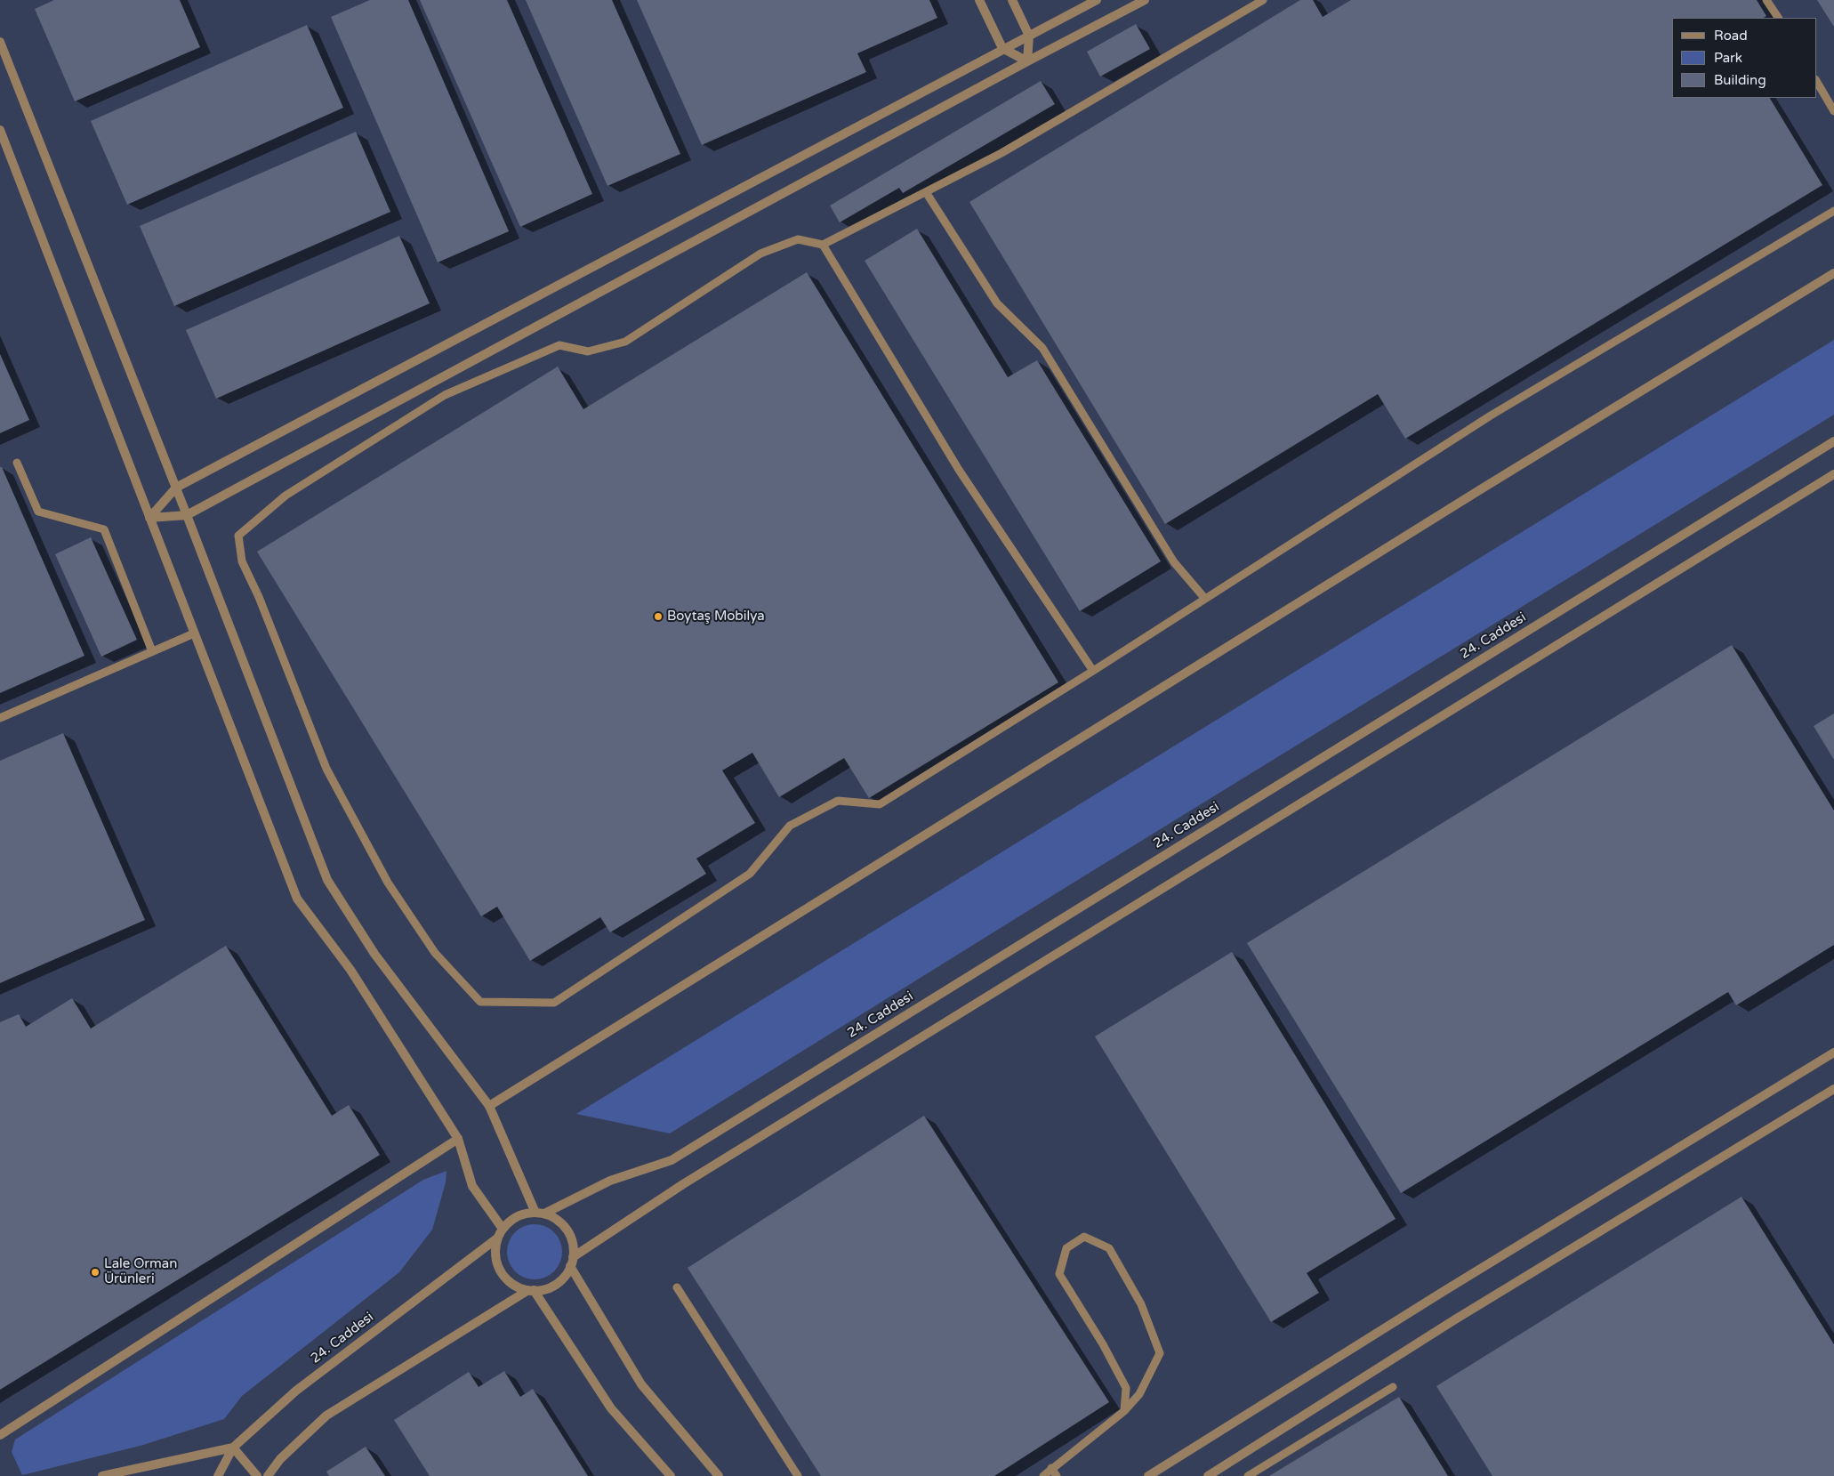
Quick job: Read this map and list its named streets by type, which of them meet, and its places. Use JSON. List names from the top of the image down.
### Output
{
  "streets": {
    "street": ["24. Caddesi"]
  },
  "places": ["Boytaş Mobilya", "Lale Orman Ürünleri"],
  "legend": ["Road", "Park", "Building"]
}
